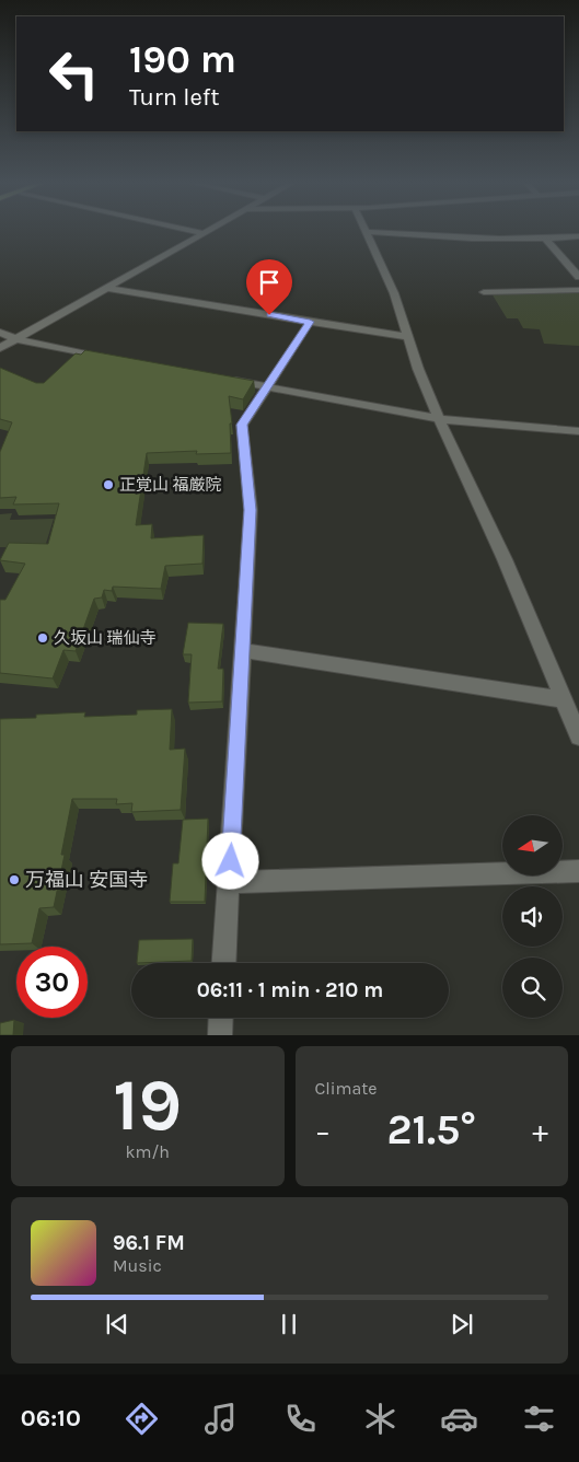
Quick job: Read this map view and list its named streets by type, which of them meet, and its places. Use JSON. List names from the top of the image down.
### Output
{
  "places": ["正覚山 福厳院", "久坂山 瑞仙寺", "万福山 安国寺"],
  "north": "left",
  "page": {
    "turn": ["190 m", "Turn left"],
    "limit": "30",
    "trip": "06:11 · 1 min · 210 m",
    "tile": [
      ["19", "km/h"],
      "Climate"
    ],
    "heat": ["−", "21.5°", "+"],
    "song": ["96.1 FM", "Music"],
    "tabs": "06:10"
  }
}
